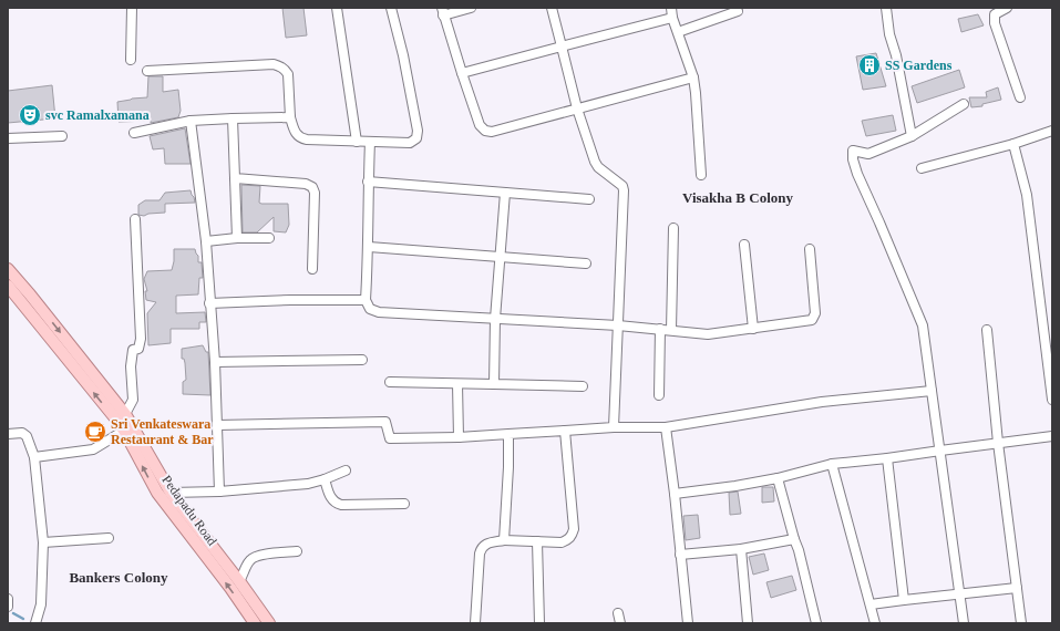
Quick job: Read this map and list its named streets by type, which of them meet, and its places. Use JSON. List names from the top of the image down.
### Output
{
  "streets": {
    "main road": ["Pedapadu Road"]
  },
  "districts": ["Visakha B Colony", "Bankers Colony"],
  "places": {
    "building": ["SS Gardens"],
    "theatre": ["svc Ramalxamana"],
    "cafe": ["Sri Venkateswara Restaurant & Bar"]
  }
}
